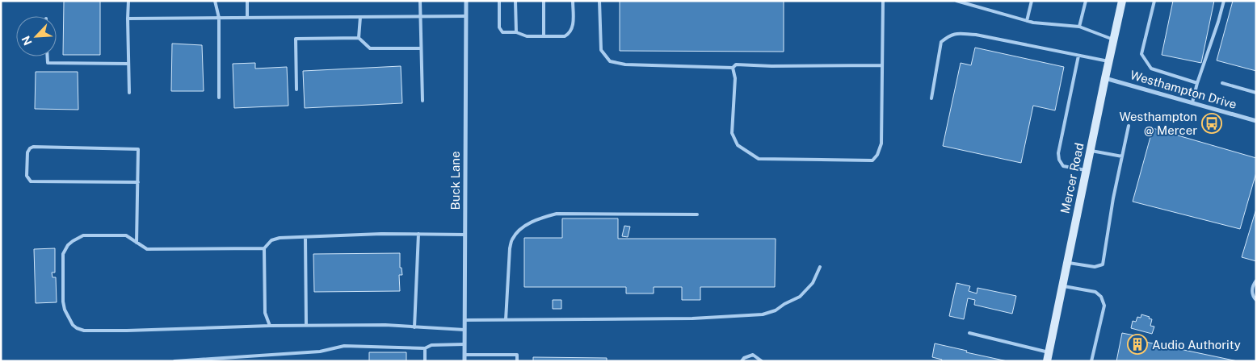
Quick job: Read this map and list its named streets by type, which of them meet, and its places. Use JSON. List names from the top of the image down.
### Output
{
  "streets": {
    "street": ["Westhampton Drive", "Mercer Road", "Buck Lane"]
  },
  "crossings": [
    ["Westhampton Drive", "Mercer Road"]
  ],
  "places": {
    "bus stop": ["Westhampton @ Mercer"],
    "building": ["Audio Authority"]
  },
  "north": "bottom left"
}
